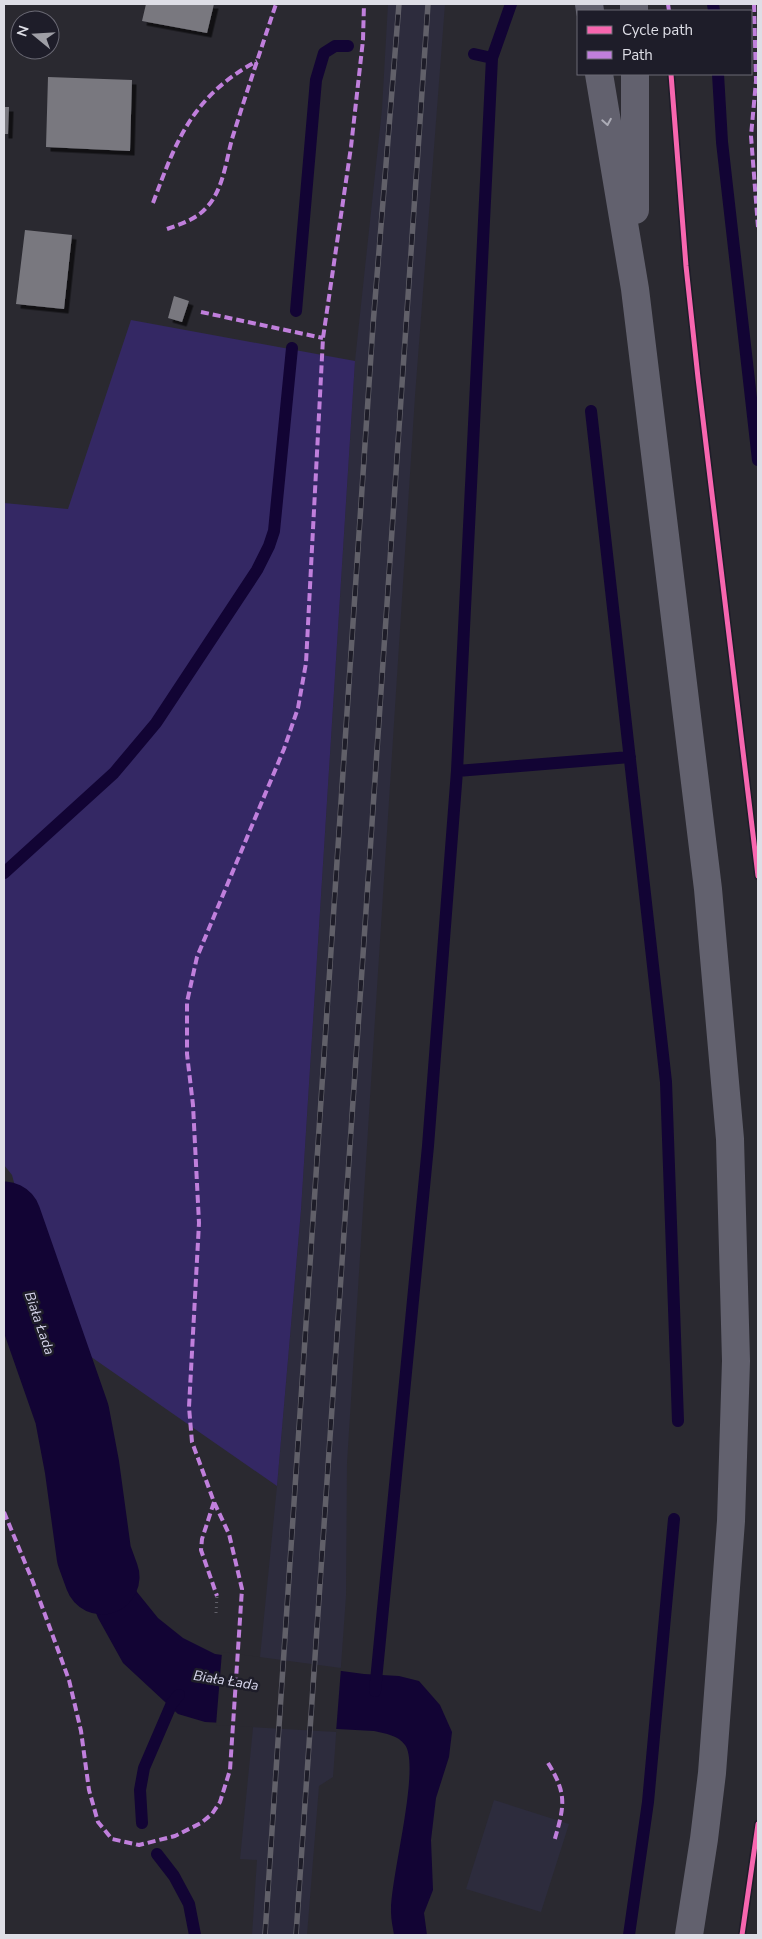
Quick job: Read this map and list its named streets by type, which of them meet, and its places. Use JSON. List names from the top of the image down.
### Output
{
  "water": ["Biała Łada"],
  "legend": ["Cycle path", "Path"],
  "north": "left"
}
